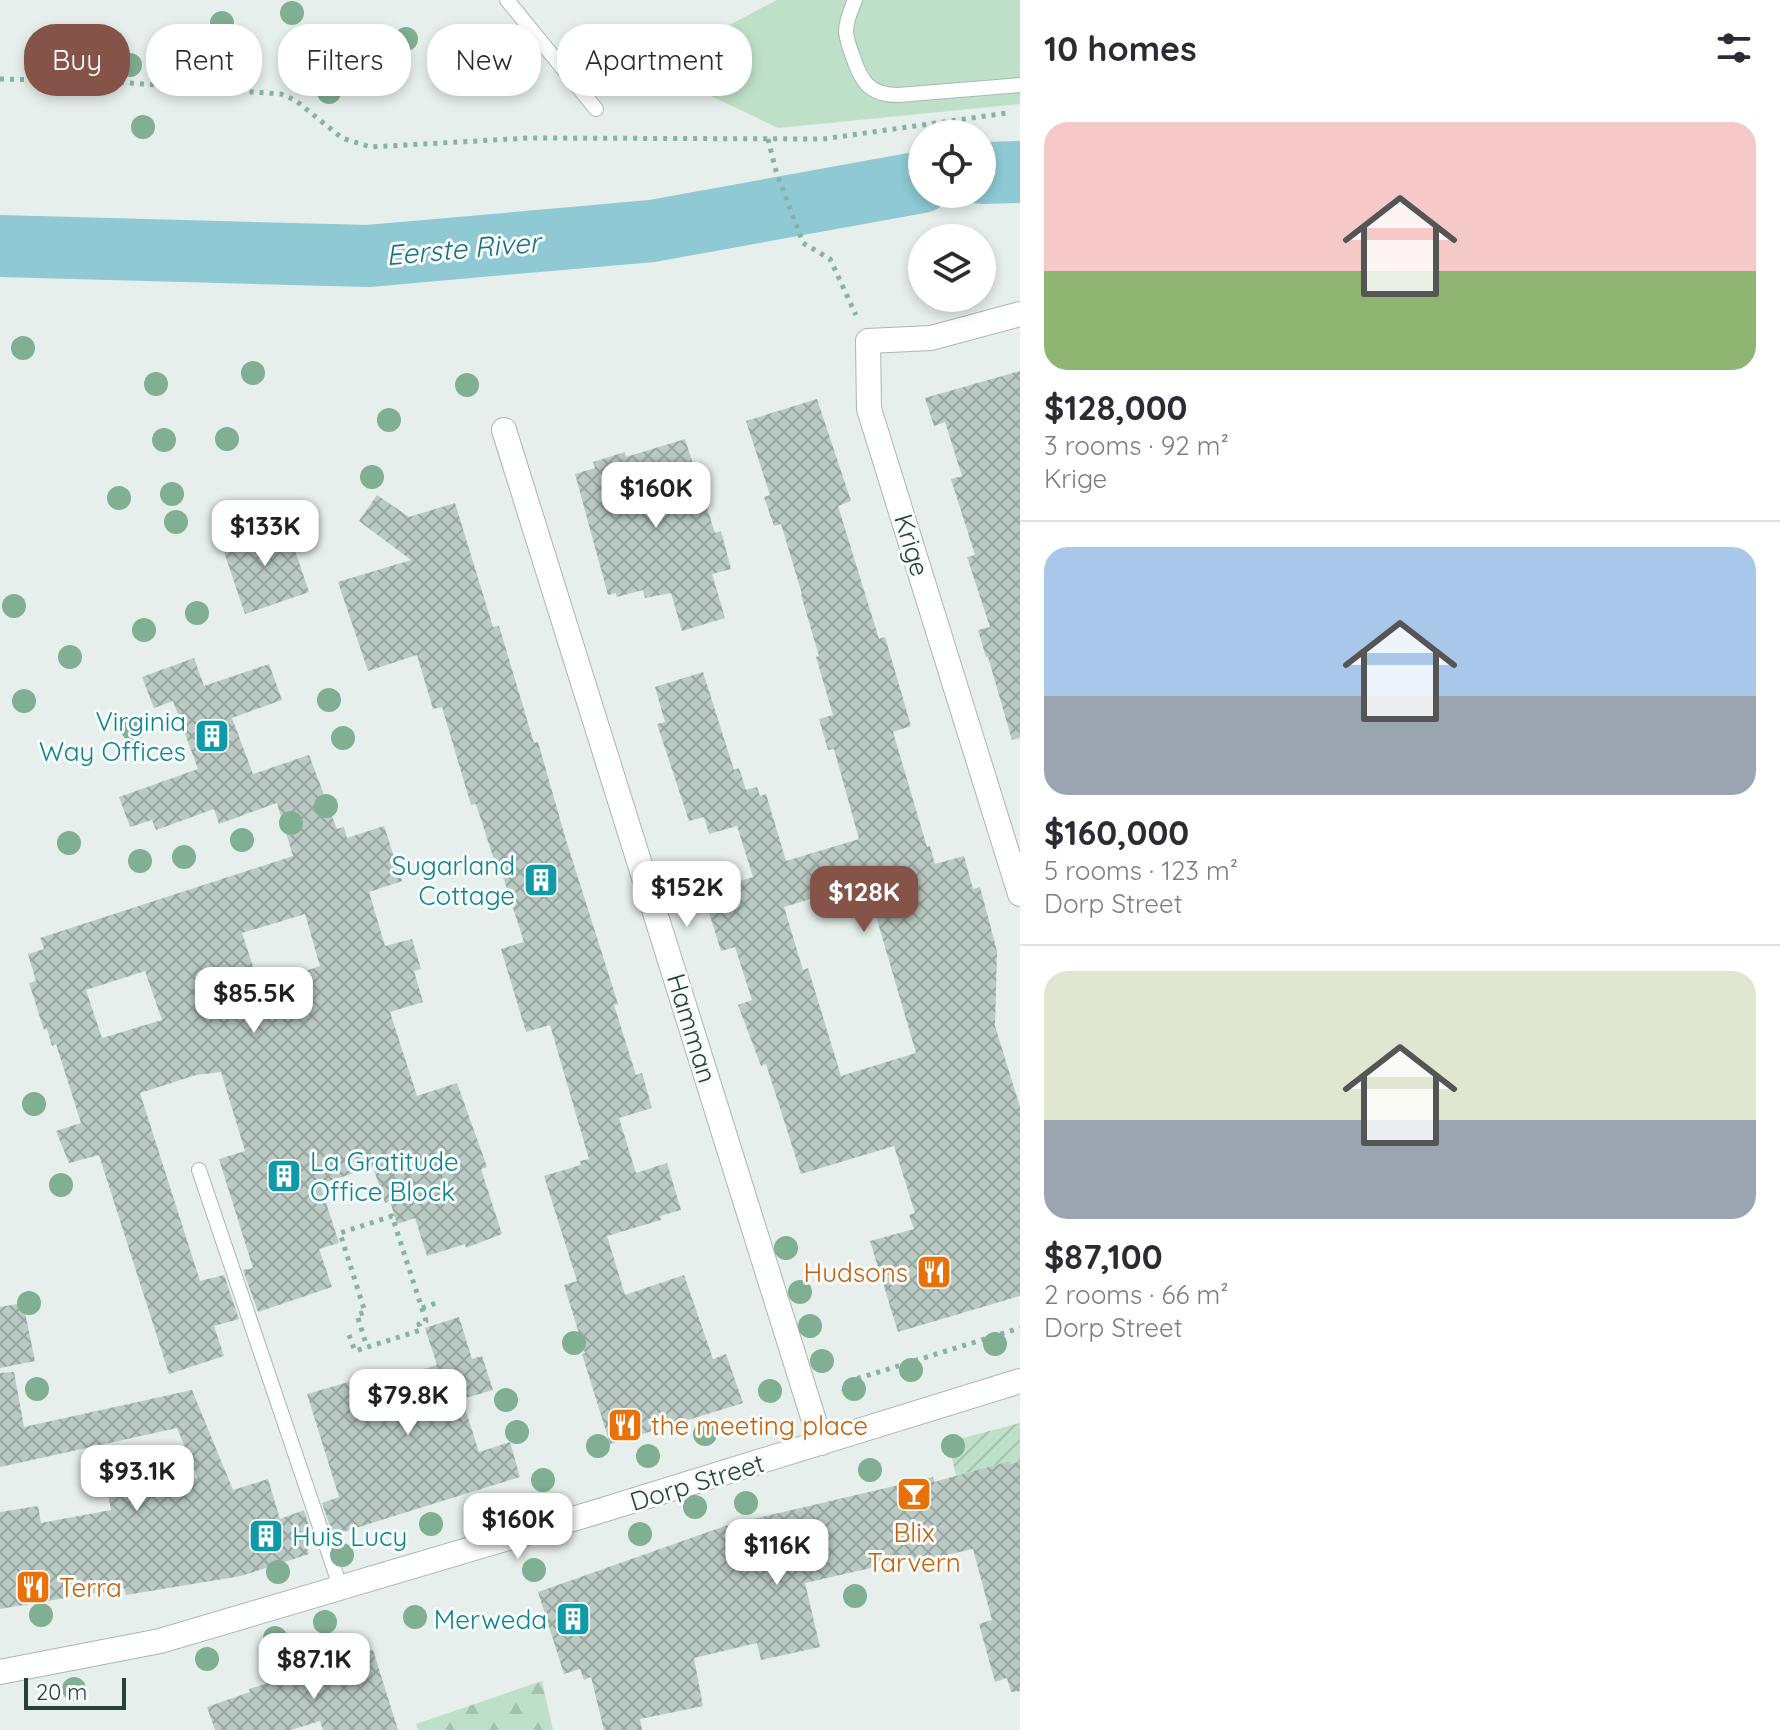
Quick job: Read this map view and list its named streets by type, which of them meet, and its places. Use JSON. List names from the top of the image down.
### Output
{
  "streets": {
    "street": ["Krige", "Hamman", "Dorp Street"]
  },
  "crossings": [
    ["Hamman", "Dorp Street"]
  ],
  "water": ["Eerste River"],
  "places": {
    "building": [
      "Virginia Way Offices",
      "Sugarland Cottage",
      "La Gratitude Office Block",
      "Huis Lucy",
      "Merweda"
    ],
    "restaurant": ["Hudsons", "the meeting place", "Terra"],
    "bar": ["Blix Tarvern"]
  },
  "scale_bar": "20 m",
  "page": {
    "heading": "10 homes",
    "chip": [
      "Buy",
      "Rent",
      "Filters",
      "New",
      "Apartment"
    ],
    "list": [
      {
        "name": "$128,000",
        "note": "3 rooms · 92 m² · Krige"
      },
      {
        "name": "$160,000",
        "note": "5 rooms · 123 m² · Dorp Street"
      },
      {
        "name": "$87,100",
        "note": "2 rooms · 66 m² · Dorp Street"
      }
    ],
    "price": [
      "$160K",
      "$133K",
      "$152K",
      "$128K",
      "$85.5K",
      "$79.8K",
      "$93.1K",
      "$160K",
      "$116K",
      "$87.1K"
    ],
    "scale": "20 m"
  }
}
